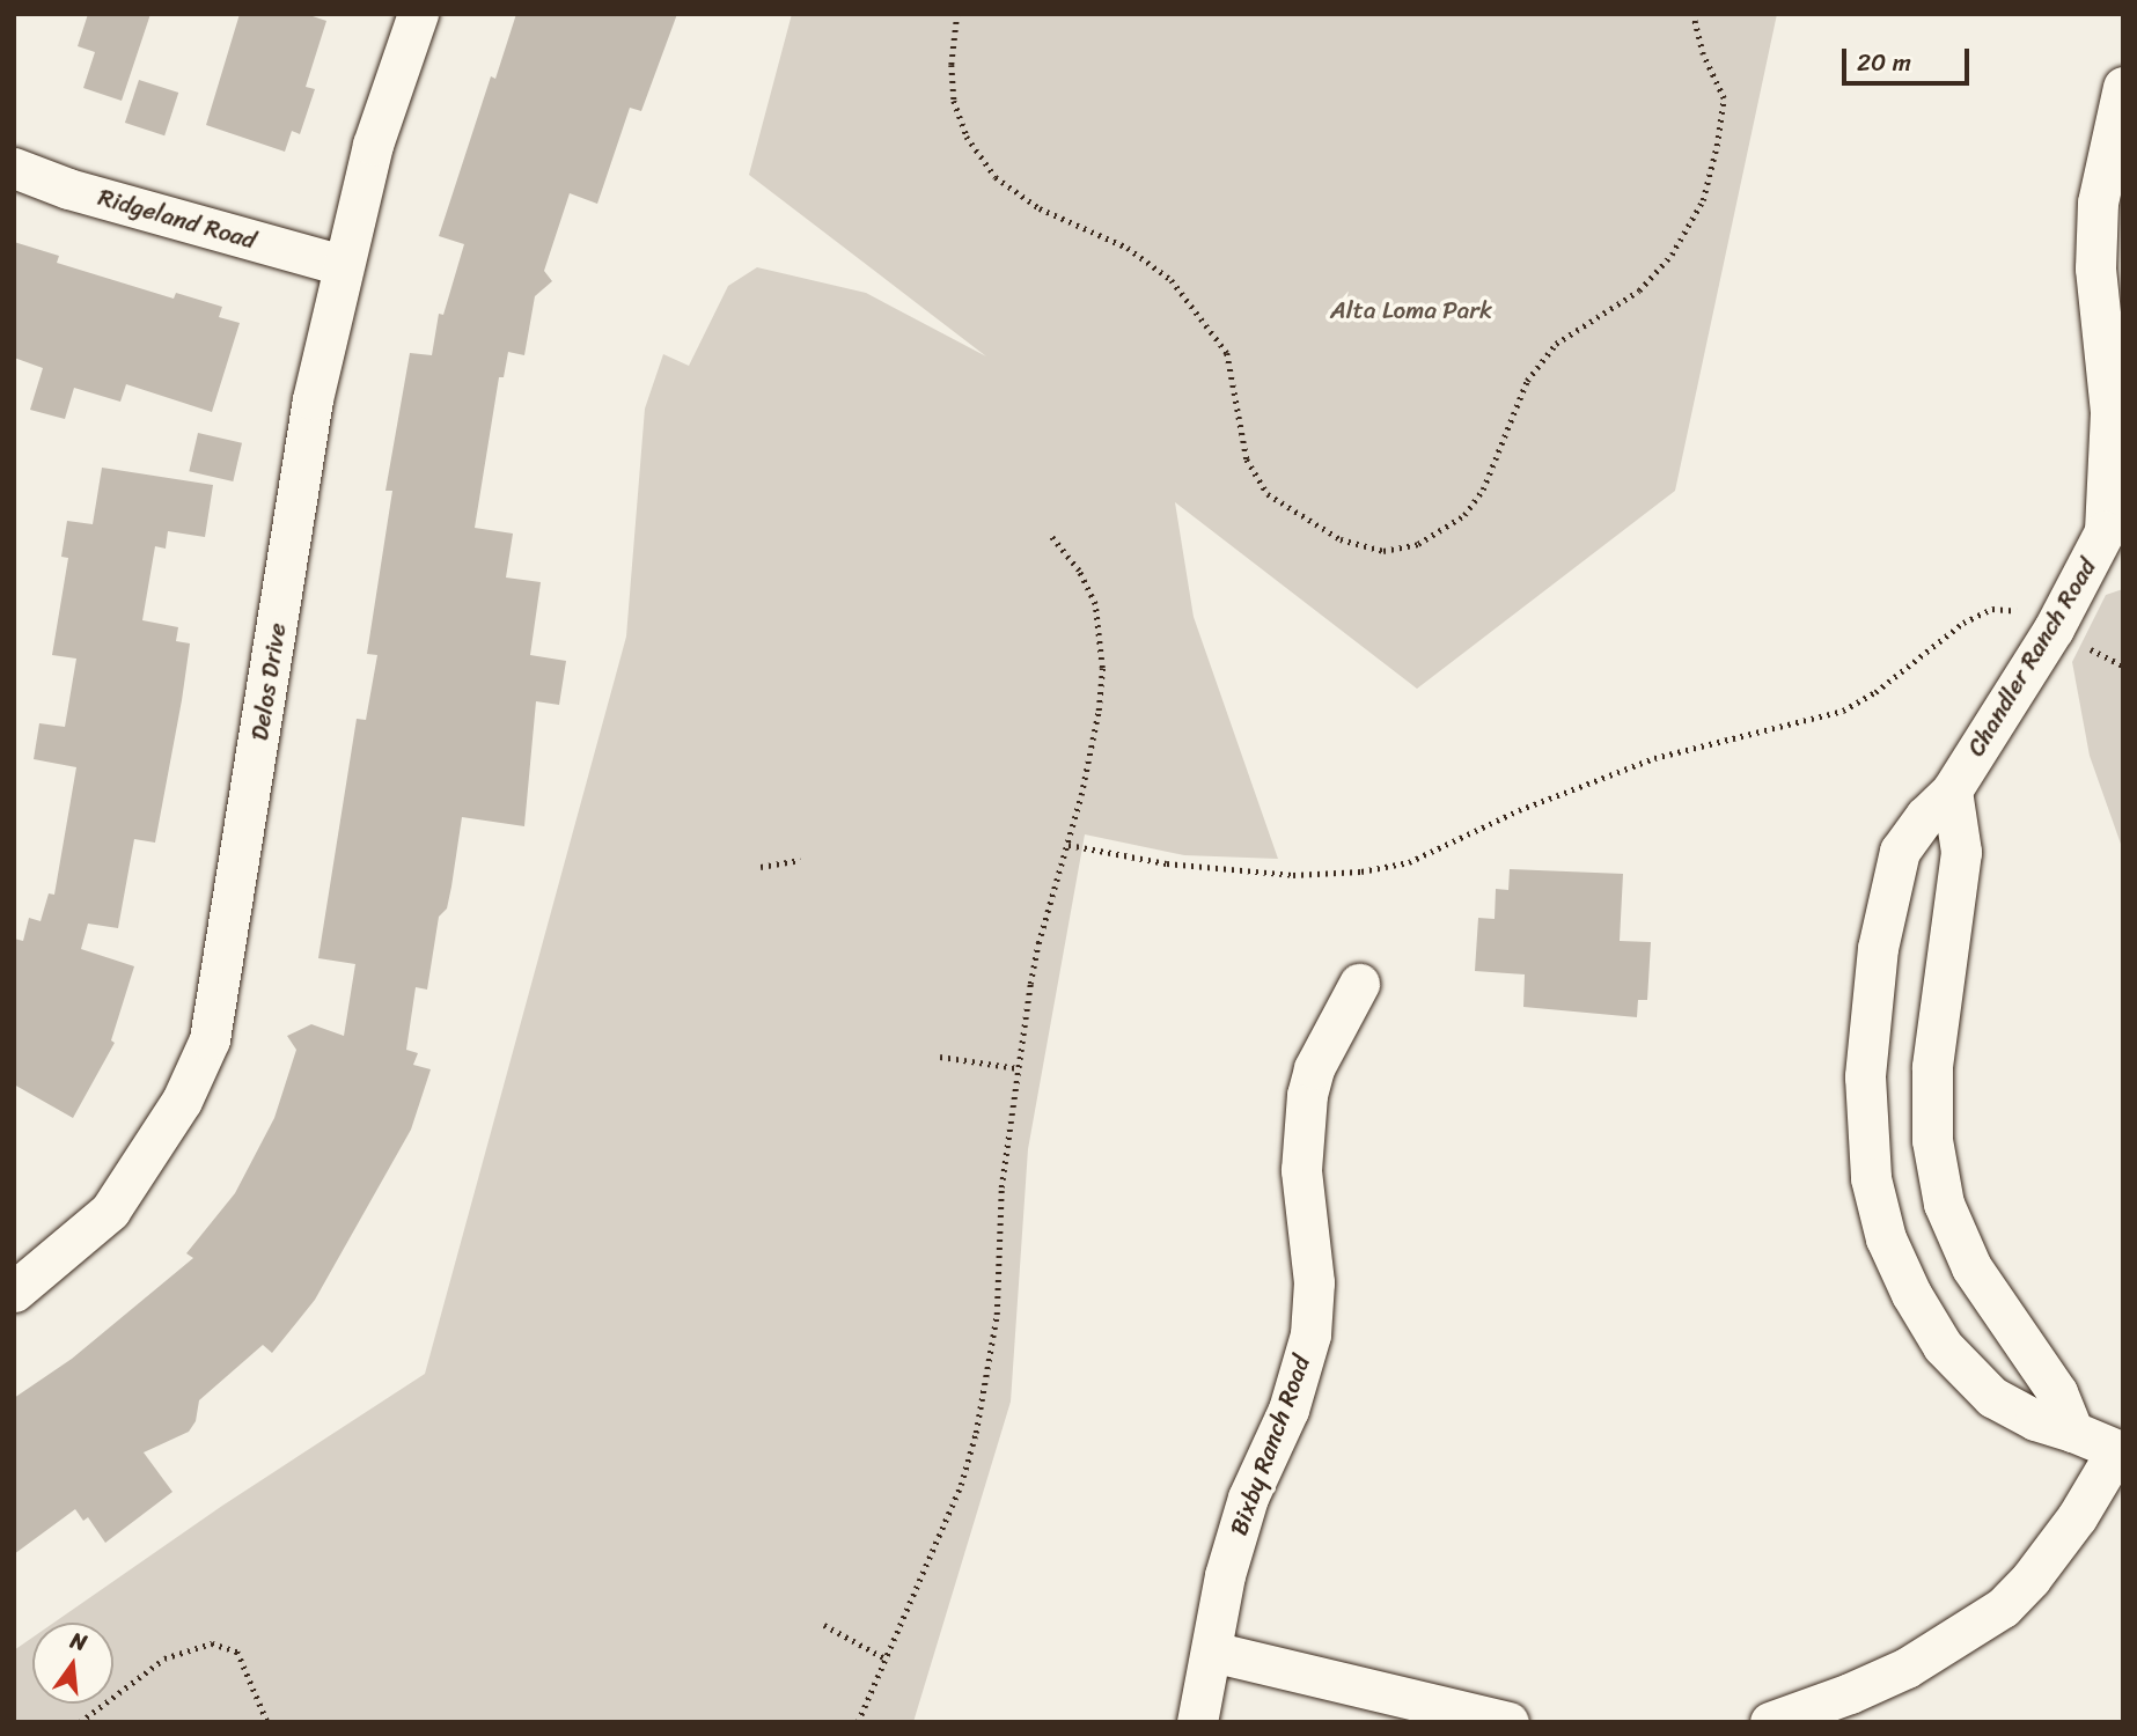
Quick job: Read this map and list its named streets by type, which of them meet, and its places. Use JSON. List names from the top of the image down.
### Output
{
  "streets": {
    "street": [
      "Ridgeland Road",
      "Chandler Ranch Road",
      "Delos Drive",
      "Bixby Ranch Road"
    ]
  },
  "crossings": [
    ["Ridgeland Road", "Delos Drive"]
  ],
  "parks": ["Alta Loma Park"],
  "scale_bar": "20 m",
  "north": "top"
}
